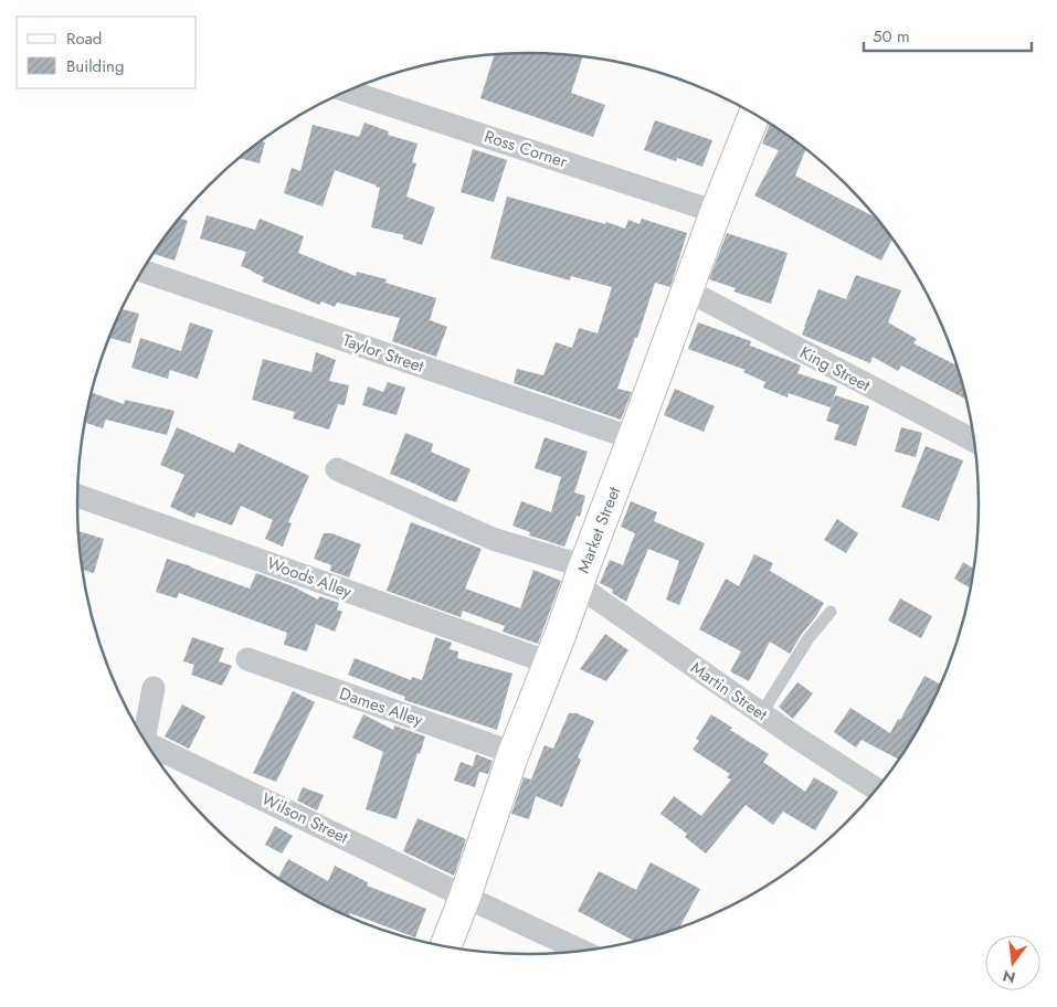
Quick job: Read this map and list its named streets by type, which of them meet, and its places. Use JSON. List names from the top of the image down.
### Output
{
  "streets": {
    "main road": ["Market Street"],
    "street": [
      "Ross Corner",
      "Taylor Street",
      "King Street",
      "Woods Alley",
      "Martin Street",
      "Dames Alley",
      "Wilson Street"
    ]
  },
  "crossings": [
    ["Ross Corner", "Market Street"],
    ["Taylor Street", "Market Street"],
    ["King Street", "Market Street"],
    ["Market Street", "Woods Alley"],
    ["Market Street", "Martin Street"],
    ["Market Street", "Dames Alley"],
    ["Market Street", "Wilson Street"]
  ],
  "legend": ["Road", "Building"],
  "scale_bar": "50 m",
  "north": "bottom"
}
